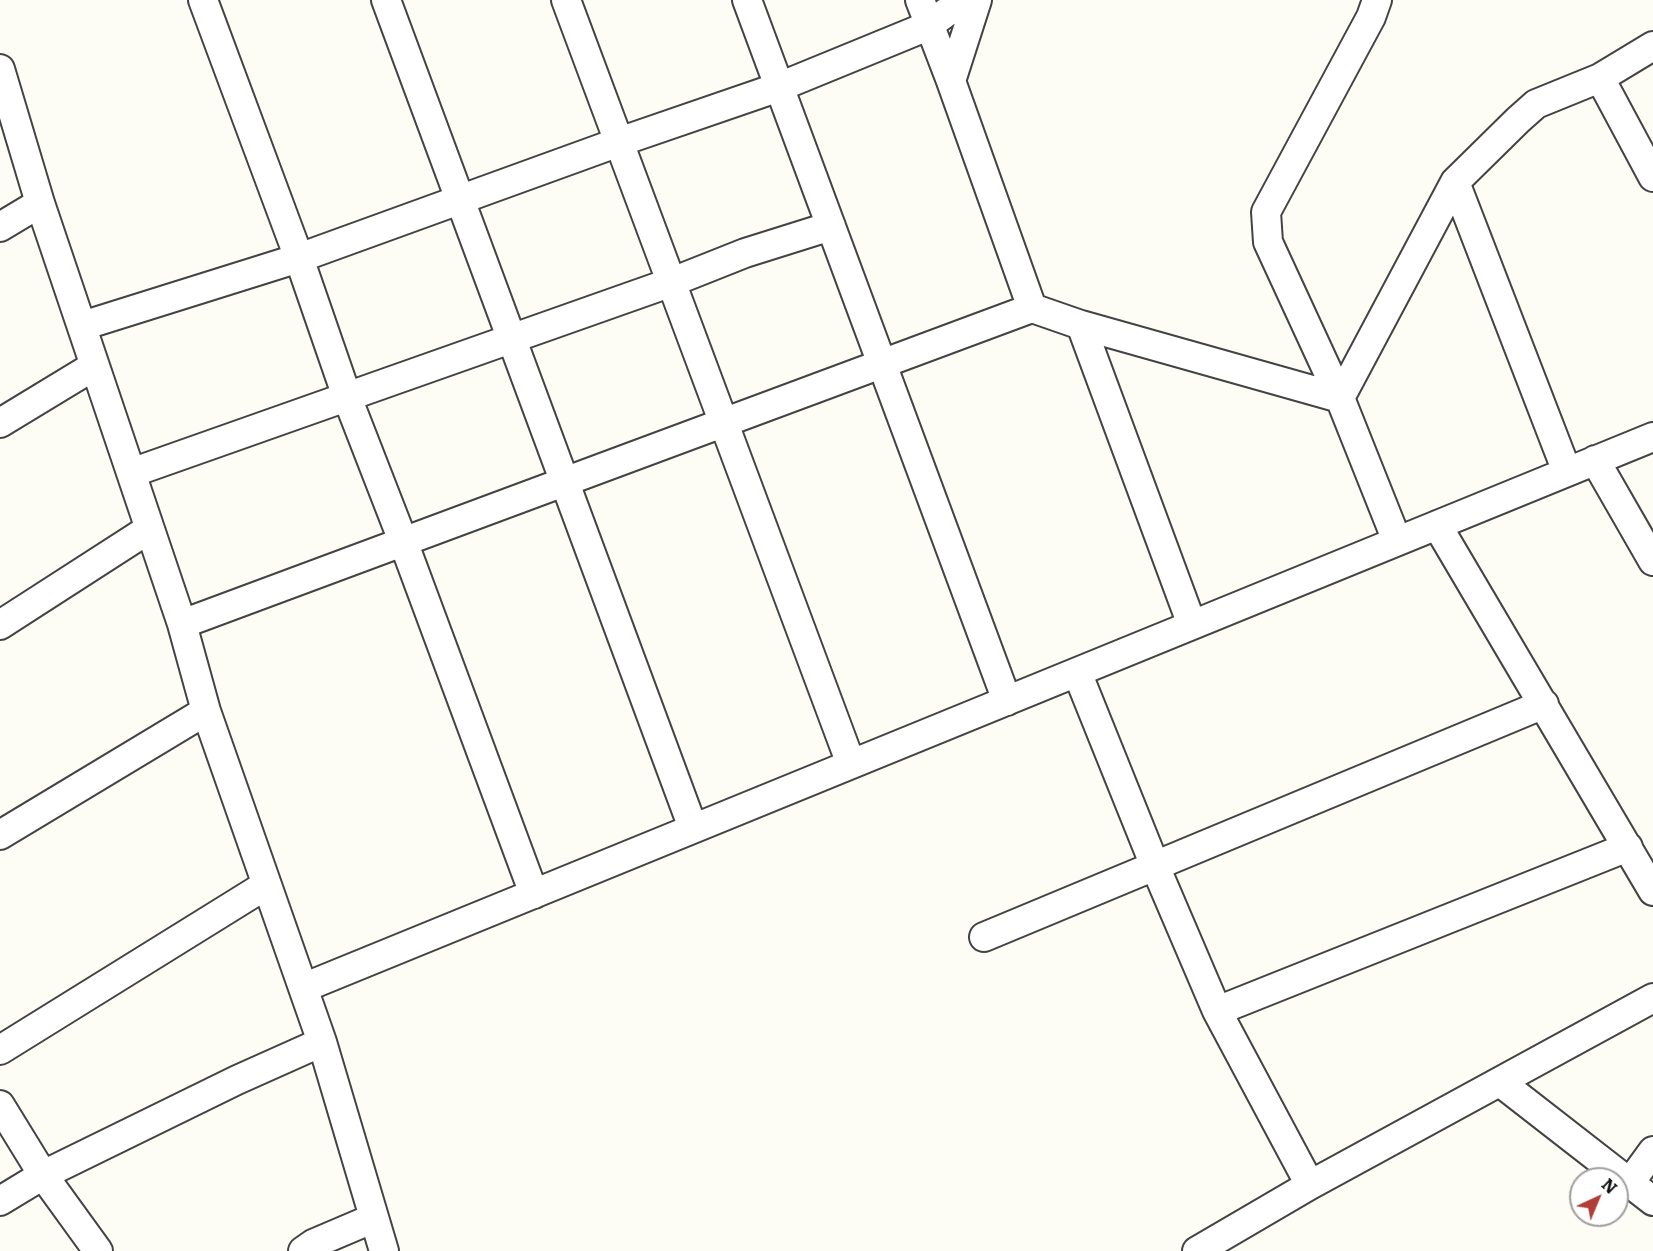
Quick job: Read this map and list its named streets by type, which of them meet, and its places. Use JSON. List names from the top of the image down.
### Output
{
  "north": "top right"
}
